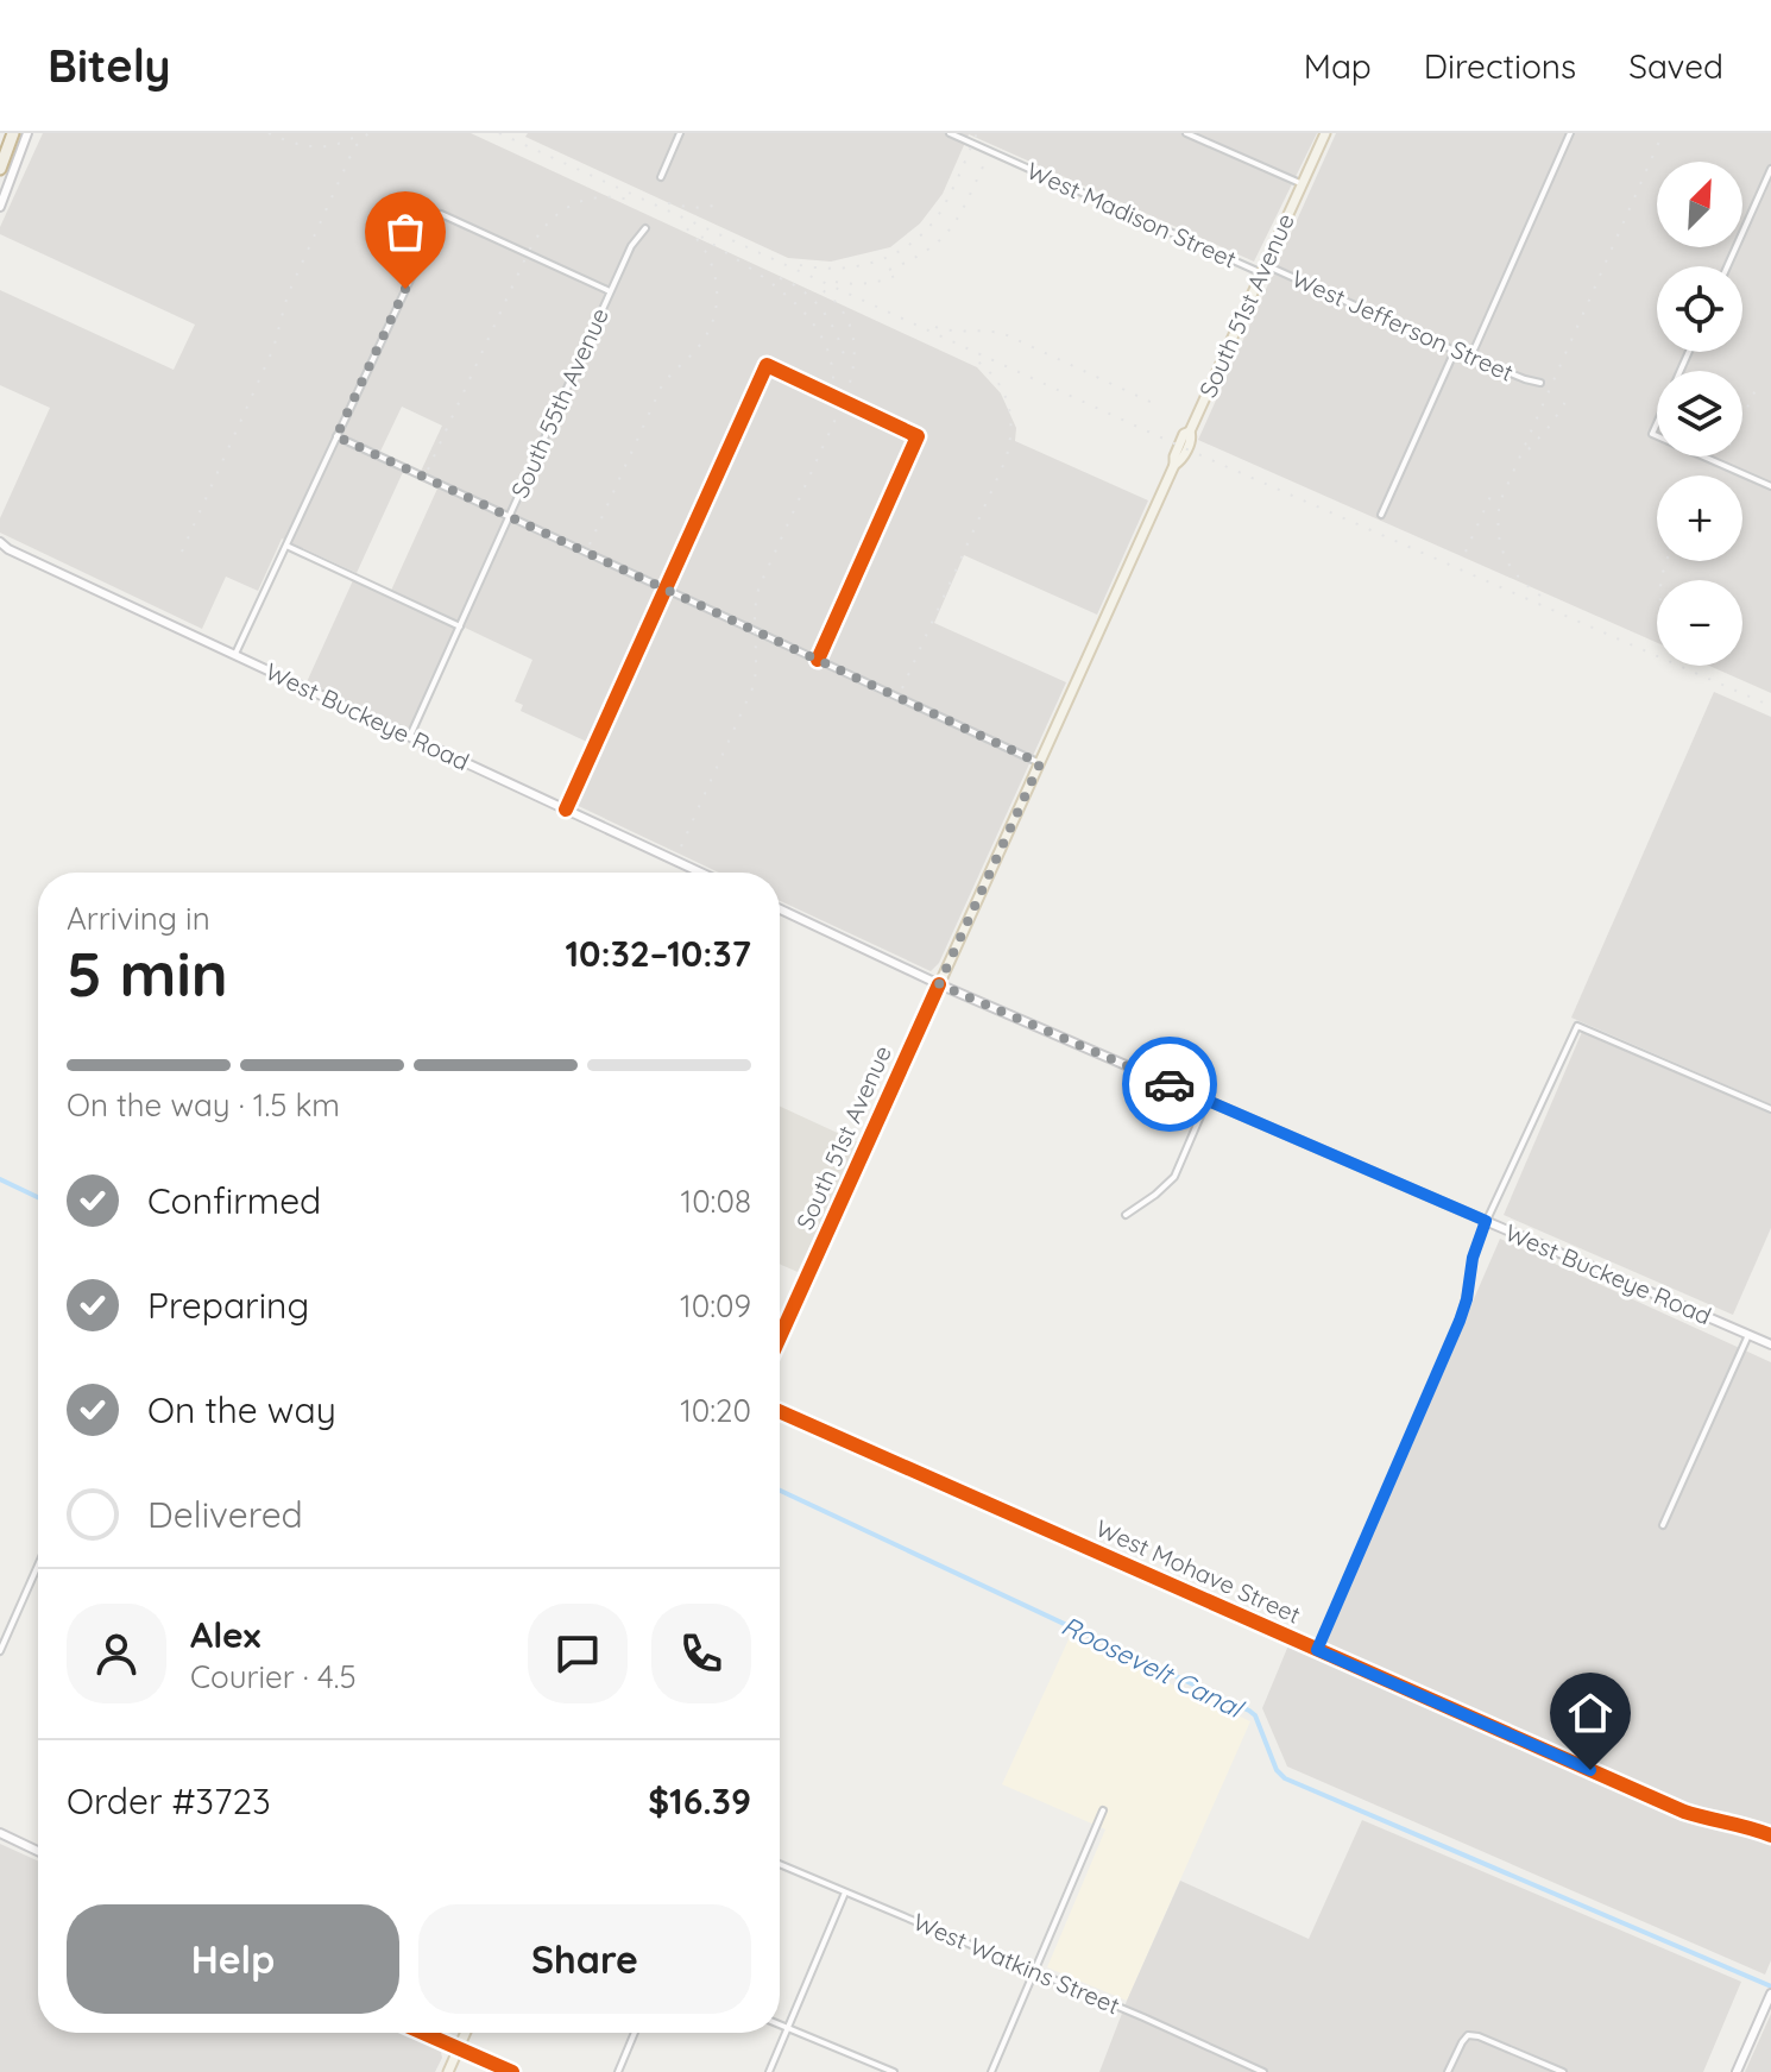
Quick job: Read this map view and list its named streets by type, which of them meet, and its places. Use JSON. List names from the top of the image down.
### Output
{
  "streets": {
    "main road": ["South 51st Avenue", "West Buckeye Road", "West Mohave Street"],
    "street": [
      "West Madison Street",
      "West Jefferson Street",
      "South 55th Avenue",
      "West Watkins Street"
    ]
  },
  "crossings": [
    ["West Madison Street", "South 51st Avenue"],
    ["West Madison Street", "West Jefferson Street"],
    ["South 51st Avenue", "West Jefferson Street"],
    ["South 51st Avenue", "West Buckeye Road"],
    ["South 55th Avenue", "West Buckeye Road"]
  ],
  "water": ["Roosevelt Canal"],
  "north": "top right",
  "page": {
    "header": "Bitely",
    "nav": ["Map", "Directions", "Saved"],
    "map_buttons": ["+", "−"],
    "heading": ["5 min", "Arriving in", "10:32–10:37"],
    "panel": [
      "Alex",
      "Courier · 4.5",
      "Order #3723",
      "$16.39"
    ],
    "bar": "On the way · 1.5 km",
    "list": [
      ["Confirmed", "10:08"],
      ["Preparing", "10:09"],
      ["On the way", "10:20"],
      "Delivered"
    ],
    "buttons": ["Help", "Share"]
  }
}
